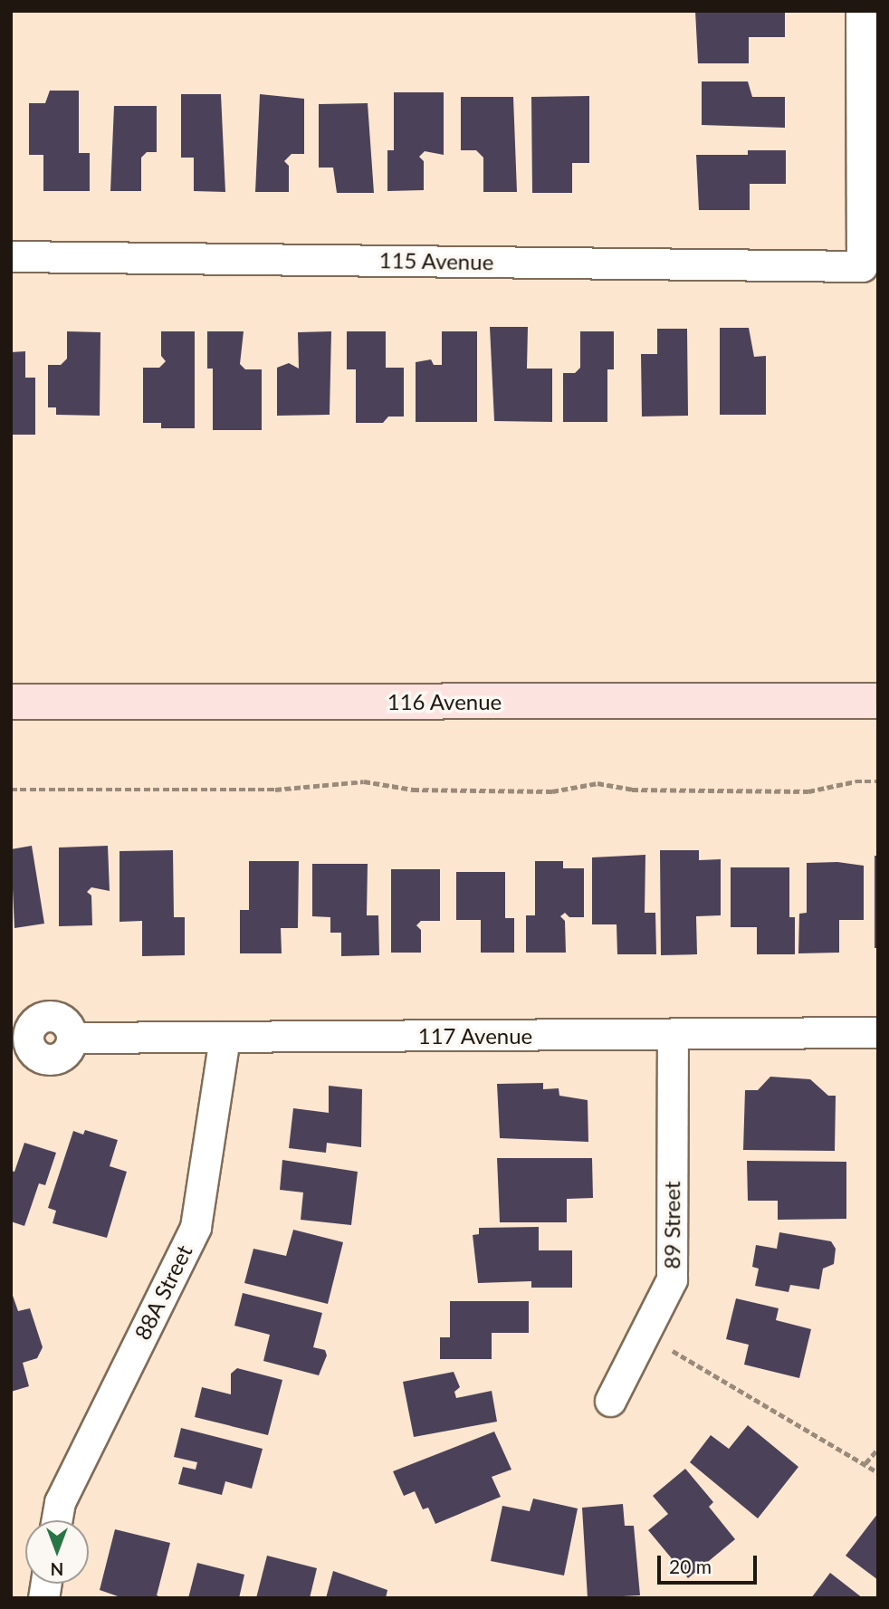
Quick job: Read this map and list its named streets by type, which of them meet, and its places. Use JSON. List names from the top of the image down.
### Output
{
  "streets": {
    "main road": ["116 Avenue"],
    "street": [
      "115 Avenue",
      "117 Avenue",
      "89 Street",
      "88A Street"
    ]
  },
  "crossings": [
    ["117 Avenue", "89 Street"],
    ["117 Avenue", "88A Street"]
  ],
  "scale_bar": "20 m",
  "north": "bottom"
}
